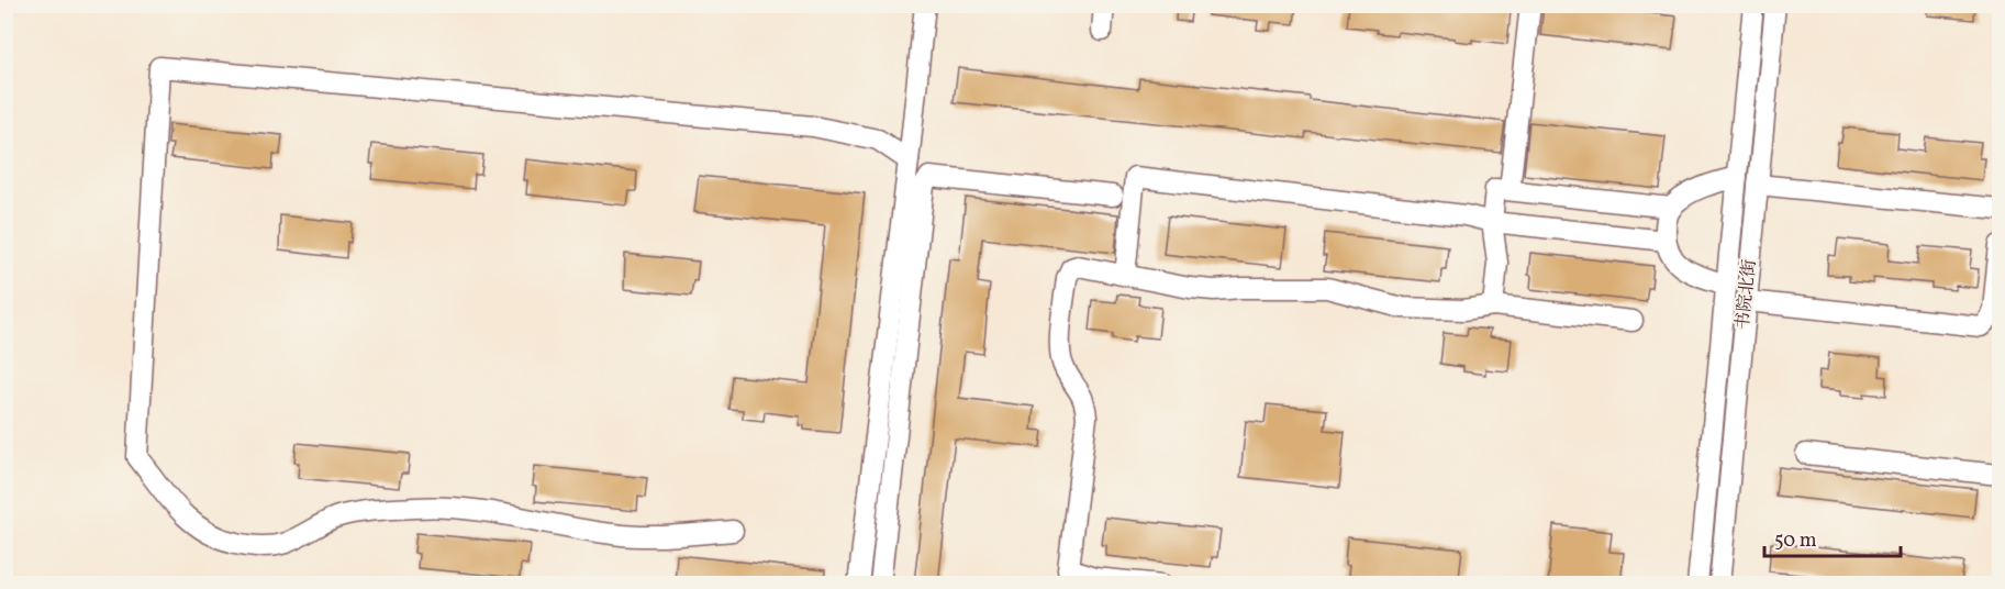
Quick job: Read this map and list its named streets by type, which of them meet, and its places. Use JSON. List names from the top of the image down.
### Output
{
  "streets": {
    "street": ["书院北街"]
  },
  "scale_bar": "50 m"
}
